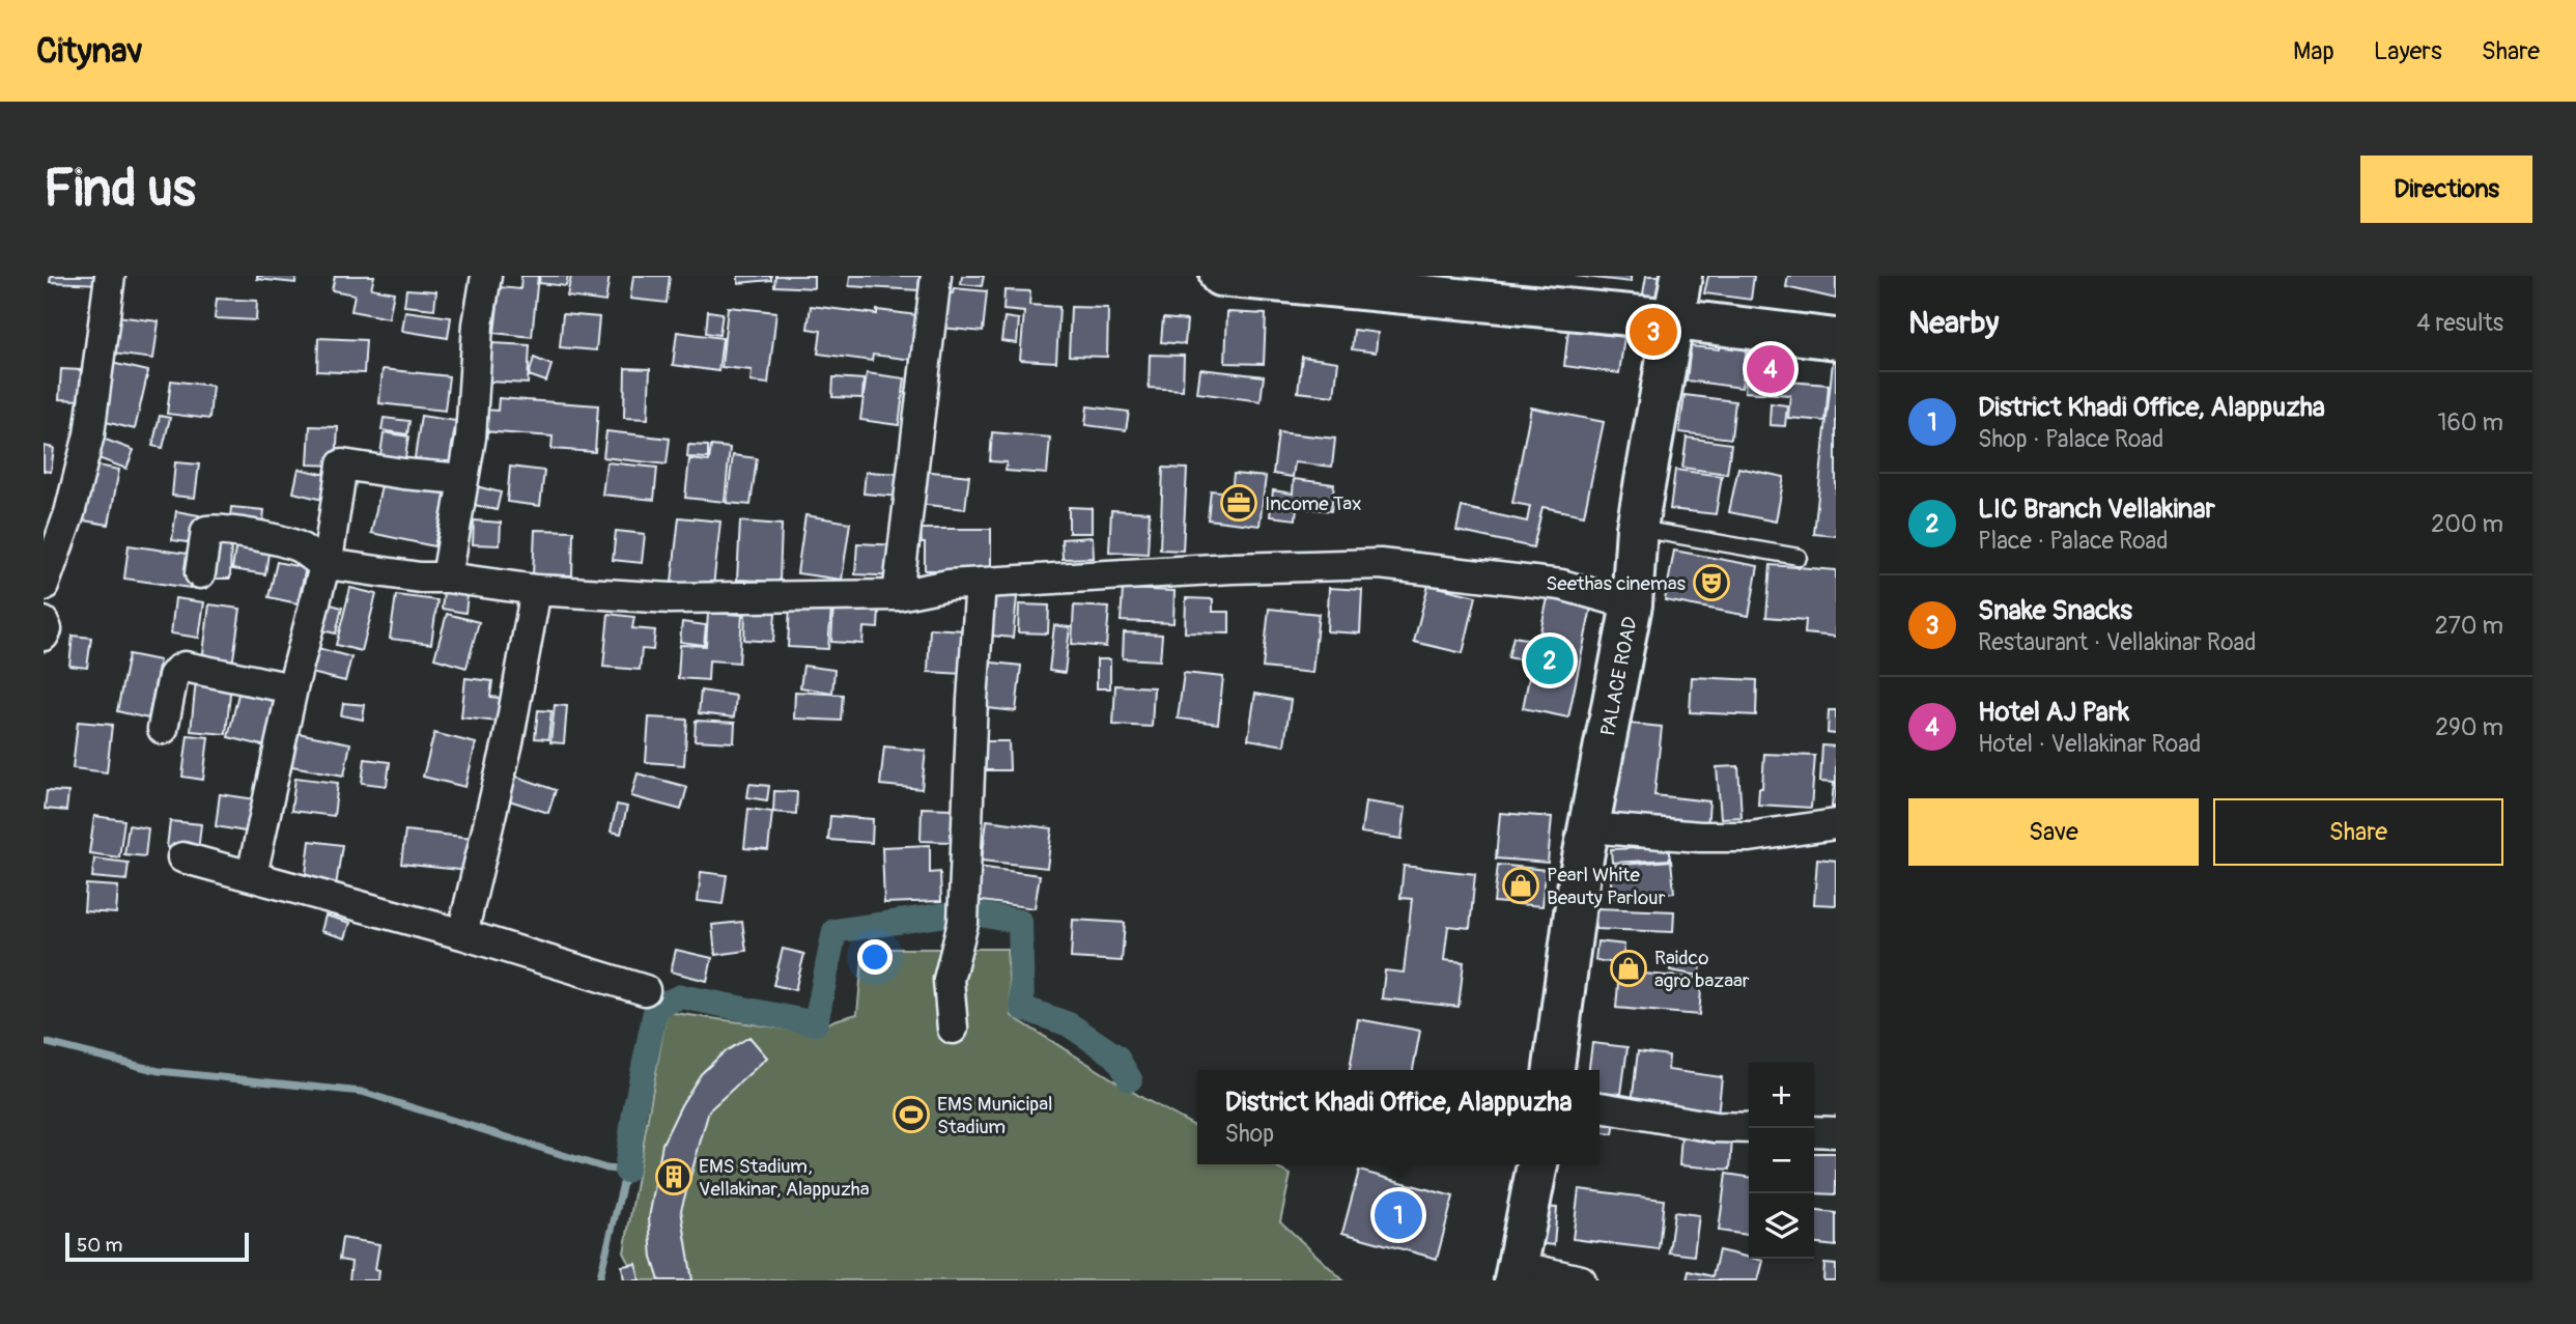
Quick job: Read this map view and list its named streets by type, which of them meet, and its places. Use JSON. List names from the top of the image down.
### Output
{
  "streets": {
    "main road": ["PALACE ROAD"]
  },
  "places": {
    "office": ["Income Tax"],
    "theatre": ["Seethas cinemas"],
    "shop": ["Pearl White Beauty Parlour", "Raidco agro bazaar"],
    "sports": ["EMS Municipal Stadium"],
    "building": ["EMS Stadium, Vellakinar, Alappuzha"]
  },
  "scale_bar": "50 m",
  "page": {
    "header": "Citynav",
    "nav": ["Map", "Layers", "Share"],
    "buttons": [
      "Directions",
      ["Save", "Share"]
    ],
    "title": "Find us",
    "heading": ["Nearby", "4 results"],
    "pins": [
      "3",
      "4",
      "2",
      "1"
    ],
    "list": [
      {
        "mark": "1",
        "name": "District Khadi Office, Alappuzha",
        "note": "Shop · Palace Road",
        "value": "160 m"
      },
      {
        "mark": "2",
        "name": "LIC Branch Vellakinar",
        "note": "Place · Palace Road",
        "value": "200 m"
      },
      {
        "mark": "3",
        "name": "Snake Snacks",
        "note": "Restaurant · Vellakinar Road",
        "value": "270 m"
      },
      {
        "mark": "4",
        "name": "Hotel AJ Park",
        "note": "Hotel · Vellakinar Road",
        "value": "290 m"
      }
    ],
    "map_buttons": ["+", "−"],
    "popup": ["District Khadi Office, Alappuzha", "Shop"],
    "scale": "50 m"
  }
}
